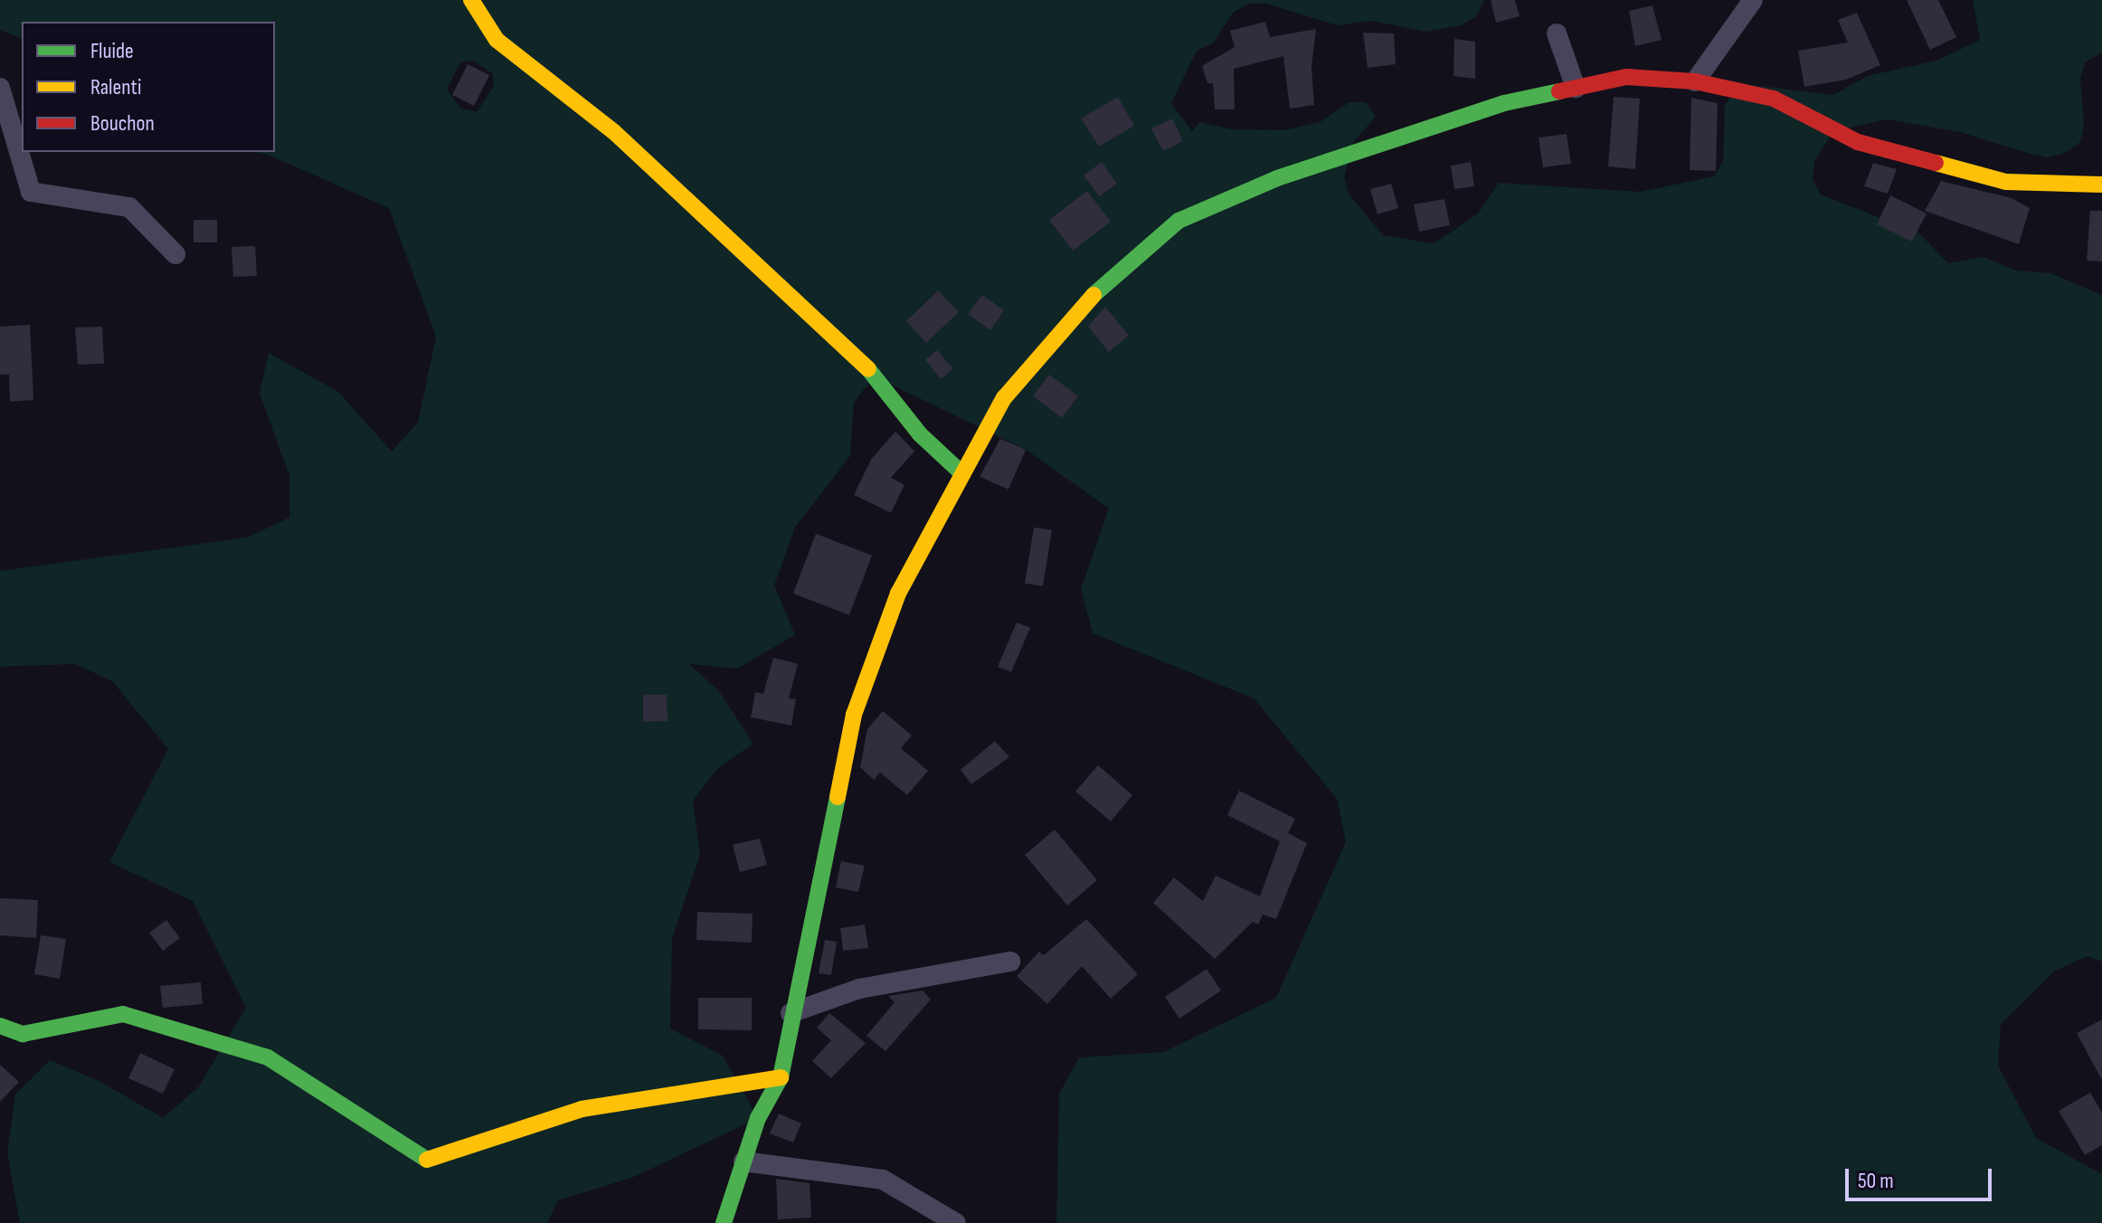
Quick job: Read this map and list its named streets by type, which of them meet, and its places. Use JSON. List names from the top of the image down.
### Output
{
  "legend": ["Fluide", "Ralenti", "Bouchon"],
  "scale_bar": "50 m"
}
